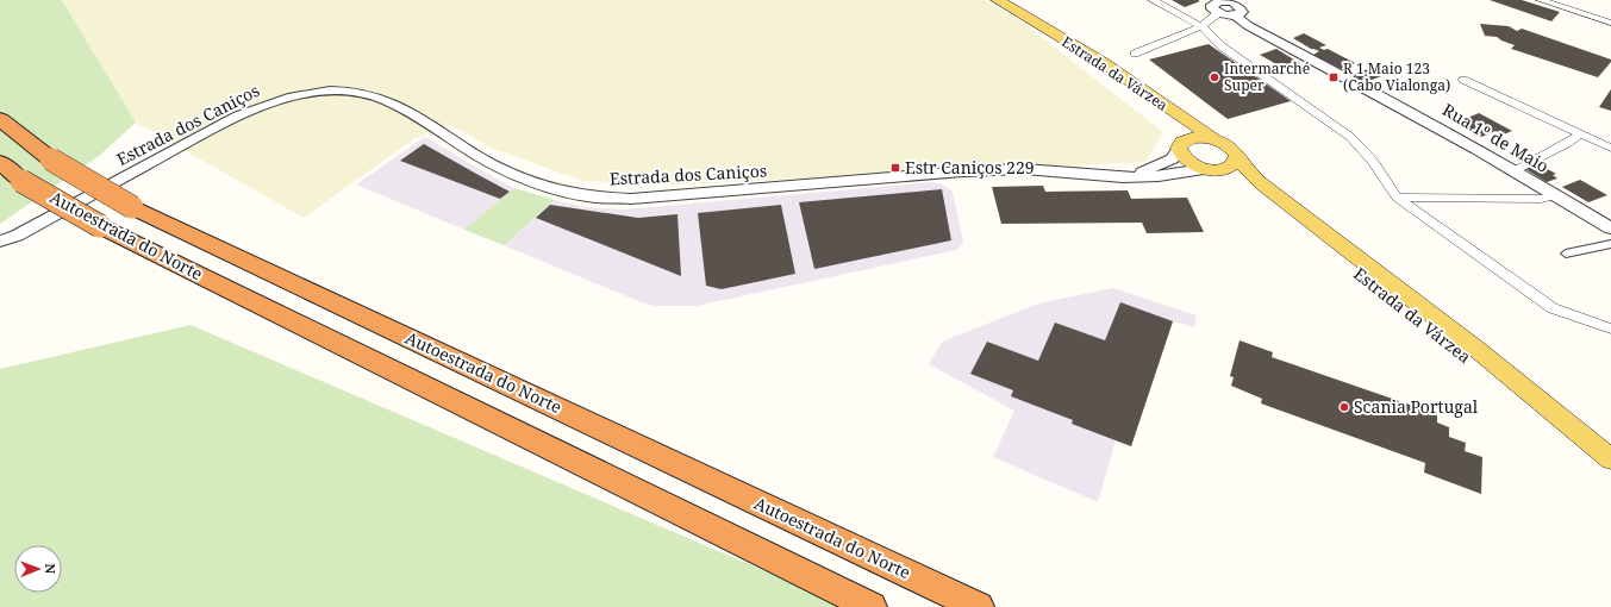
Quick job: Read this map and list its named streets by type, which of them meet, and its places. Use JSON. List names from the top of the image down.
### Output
{
  "streets": {
    "highway": ["Autoestrada do Norte"],
    "main road": ["Estrada da Várzea"],
    "street": ["Estrada dos Caniços", "Rua 1º de Maio"]
  },
  "crossings": [
    ["Estrada da Várzea", "Estrada dos Caniços"]
  ],
  "places": {
    "other": ["Intermarché Super", "Scania Portugal"],
    "transit": ["R 1 Maio 123 (Cabo Vialonga)", "Estr Caniços 229"]
  },
  "north": "right"
}
